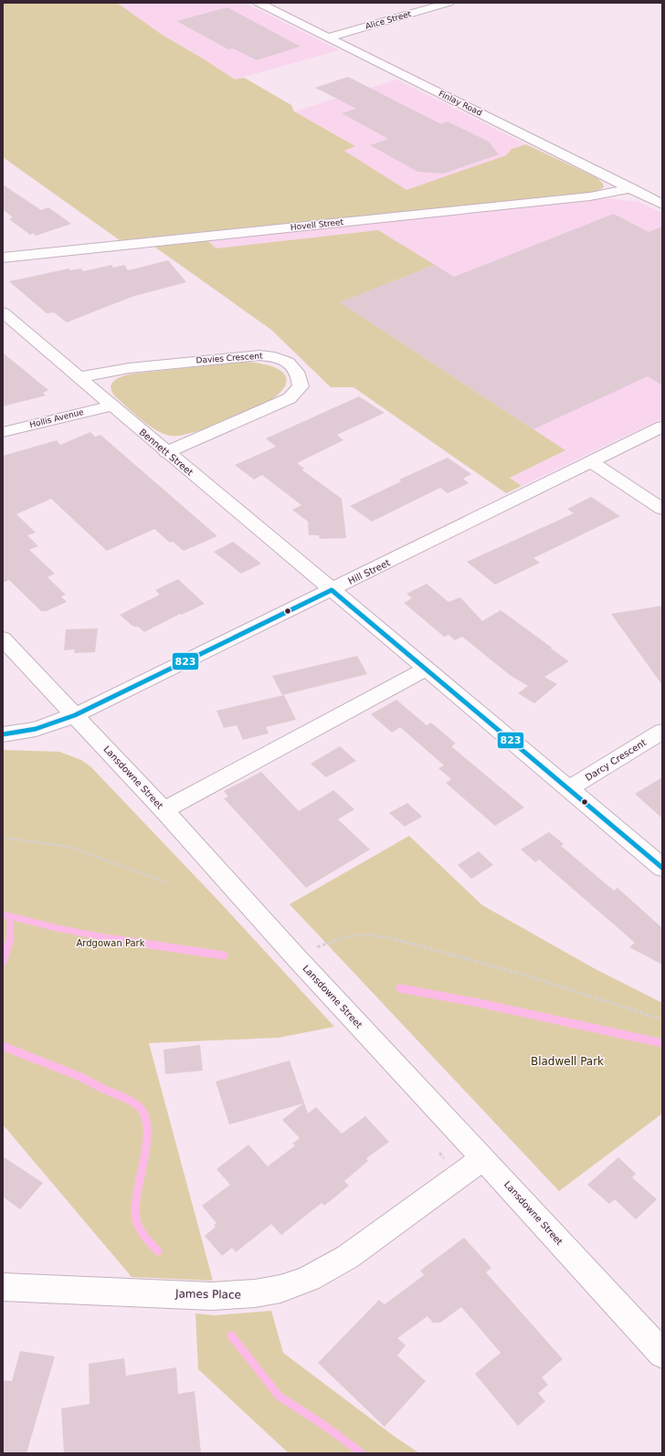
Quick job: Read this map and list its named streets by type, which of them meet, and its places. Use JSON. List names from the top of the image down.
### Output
{
  "streets": {
    "street": [
      "Alice Street",
      "Finlay Road",
      "Hovell Street",
      "Davies Crescent",
      "Hollis Avenue",
      "Bennett Street",
      "Hill Street",
      "Darcy Crescent",
      "Lansdowne Street",
      "James Place"
    ]
  },
  "crossings": [
    ["Alice Street", "Finlay Road"],
    ["Finlay Road", "Hovell Street"],
    ["Davies Crescent", "Bennett Street"],
    ["Hollis Avenue", "Bennett Street"],
    ["Bennett Street", "Hill Street"],
    ["Bennett Street", "Darcy Crescent"],
    ["Hill Street", "Lansdowne Street"],
    ["Lansdowne Street", "James Place"]
  ],
  "parks": ["Ardgowan Park", "Bladwell Park"],
  "lines": ["transit line 823"]
}
